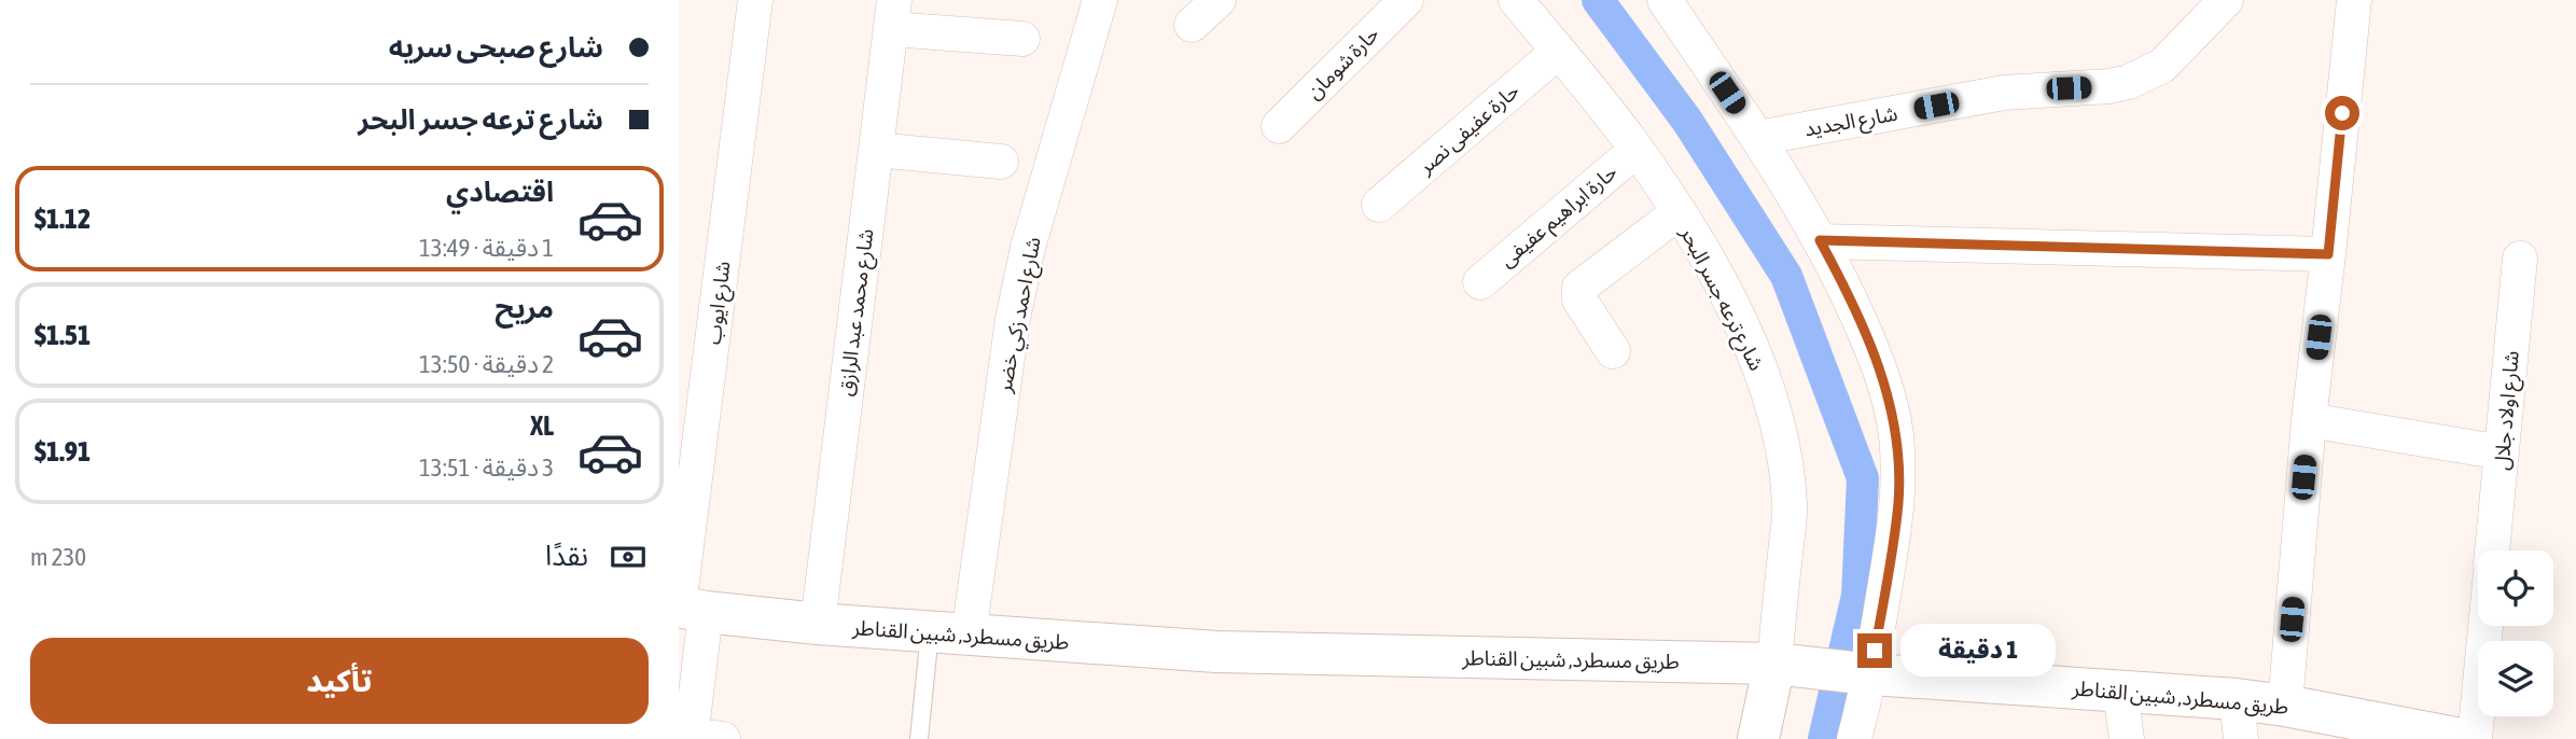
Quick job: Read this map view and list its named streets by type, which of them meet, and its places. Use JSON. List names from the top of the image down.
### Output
{
  "streets": {
    "main road": ["شارع ترعه جسر البحر", "طريق مسطرد, شبين القناطر"],
    "street": [
      "حارة شومان",
      "شارع الجديد",
      "حارة عفيفى نصر",
      "حارة ابراهيم عفيفى",
      "شارع ايوب",
      "شارع محمد عبد الرازق",
      "شارع احمد زكي خضر",
      "شارع اولاد جلال"
    ]
  },
  "crossings": [
    ["حارة عفيفى نصر", "شارع ترعه جسر البحر"],
    ["حارة ابراهيم عفيفى", "شارع ترعه جسر البحر"],
    ["شارع ترعه جسر البحر", "طريق مسطرد, شبين القناطر"],
    ["شارع ايوب", "طريق مسطرد, شبين القناطر"],
    ["شارع محمد عبد الرازق", "طريق مسطرد, شبين القناطر"],
    ["شارع احمد زكي خضر", "طريق مسطرد, شبين القناطر"]
  ],
  "page": {
    "banner": ["شارع صبحى سريه", "شارع ترعه جسر البحر"],
    "list": [
      {
        "name": "اقتصادي",
        "note": "1 دقيقة · 13:49",
        "value": "$1.12"
      },
      {
        "name": "مريح",
        "note": "2 دقيقة · 13:50",
        "value": "$1.51"
      },
      {
        "name": "XL",
        "note": "3 دقيقة · 13:51",
        "value": "$1.91"
      }
    ],
    "pay": ["نقدًا", "230 m"],
    "buttons": "تأكيد",
    "bubble": "1 دقيقة"
  }
}
